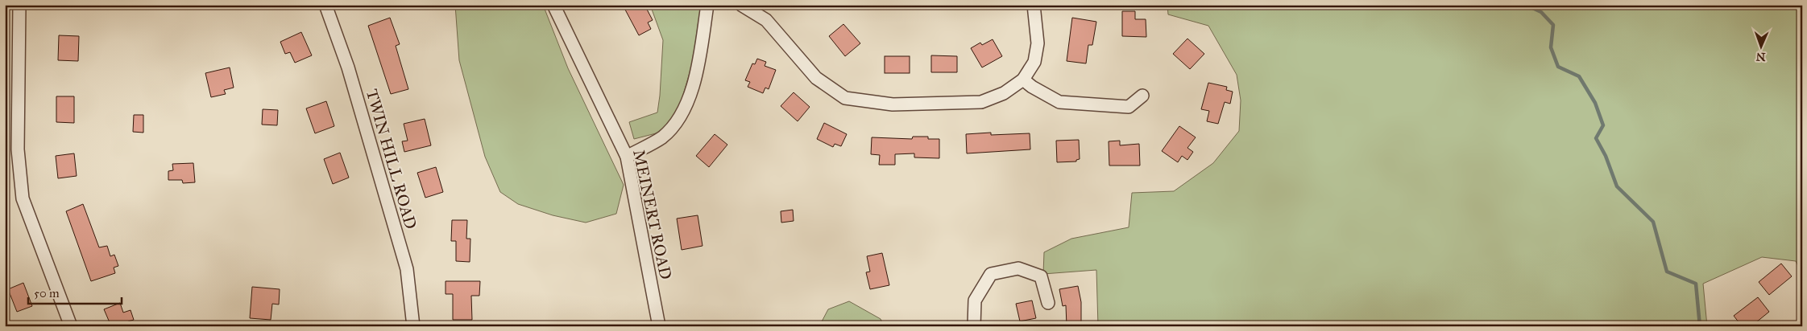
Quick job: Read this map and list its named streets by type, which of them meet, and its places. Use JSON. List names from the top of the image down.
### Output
{
  "streets": {
    "street": ["TWIN HILL ROAD", "MEINERT ROAD"]
  },
  "scale_bar": "50 m",
  "north": "bottom"
}
